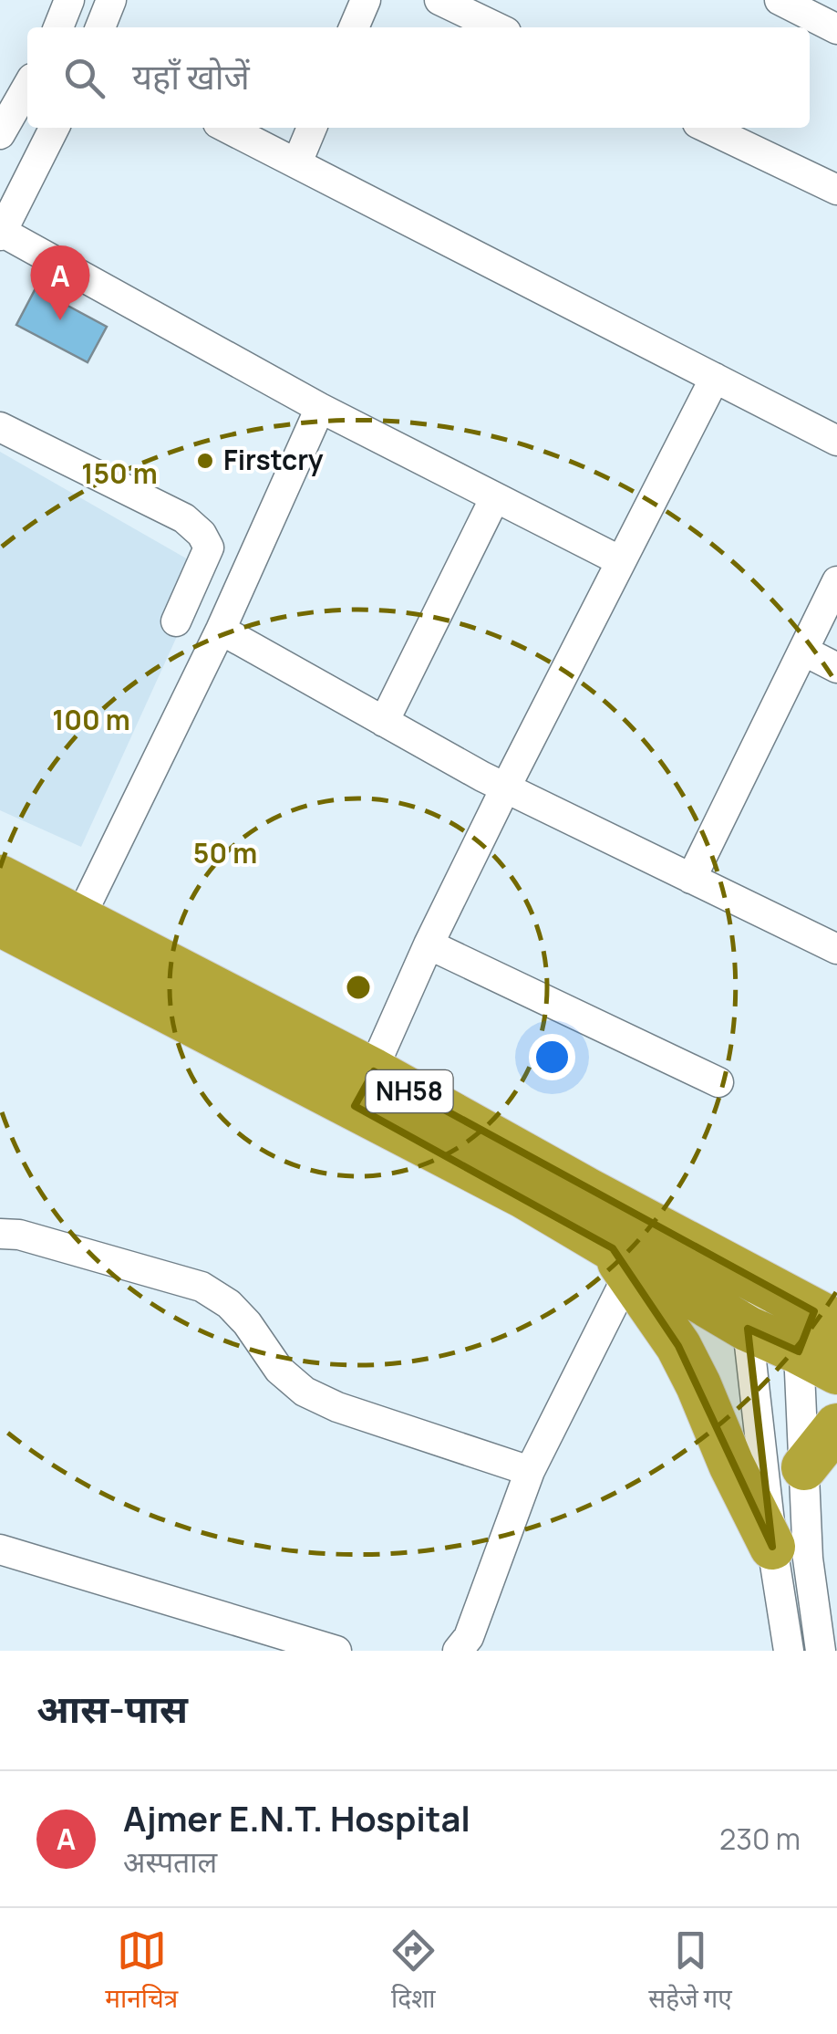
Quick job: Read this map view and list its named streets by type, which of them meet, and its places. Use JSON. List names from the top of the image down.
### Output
{
  "streets": {
    "highway": ["NH58"]
  },
  "places": ["Firstcry"],
  "page": {
    "search": "यहाँ खोजें",
    "pins": "A",
    "heading": "आस-पास",
    "list": [
      {
        "mark": "A",
        "name": "Ajmer E.N.T. Hospital",
        "note": "अस्पताल",
        "value": "230 m"
      }
    ],
    "nav": ["मानचित्र", "दिशा", "सहेजे गए"]
  },
  "rings": ["150 m", "100 m", "50 m"]
}
